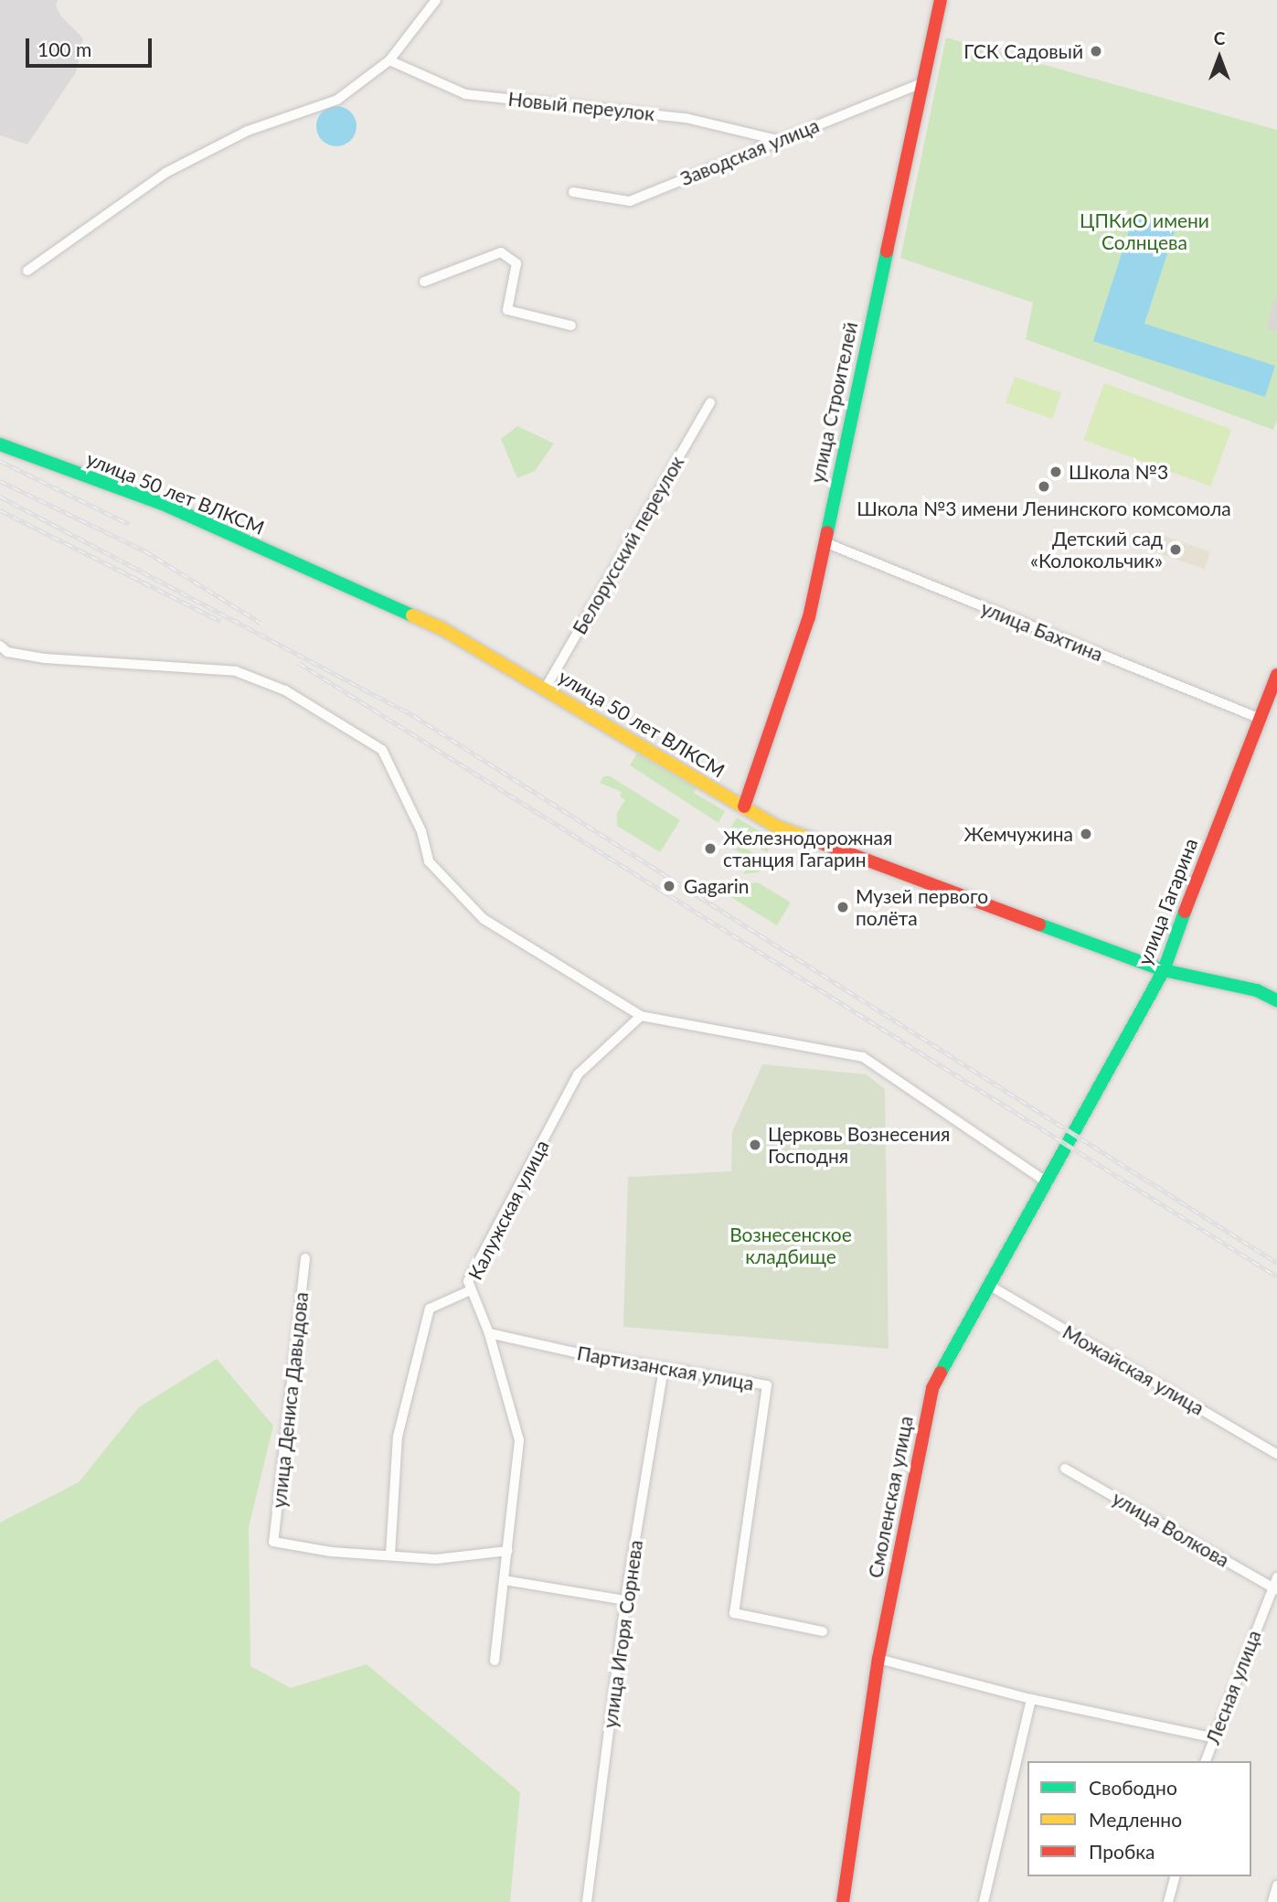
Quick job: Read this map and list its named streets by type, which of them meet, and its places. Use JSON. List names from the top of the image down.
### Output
{
  "streets": {
    "main road": [
      "улица Строителей",
      "улица 50 лет ВЛКСМ",
      "улица Гагарина",
      "Смоленская улица"
    ],
    "street": [
      "Новый переулок",
      "Заводская улица",
      "Белорусский переулок",
      "улица Бахтина",
      "Калужская улица",
      "Партизанская улица",
      "Можайская улица",
      "улица Дениса Давыдова",
      "улица Волкова",
      "улица Игоря Сорнева",
      "Лесная улица"
    ]
  },
  "crossings": [
    ["Новый переулок", "Заводская улица"],
    ["Заводская улица", "улица Строителей"],
    ["улица Строителей", "улица 50 лет ВЛКСМ"],
    ["улица Строителей", "улица Бахтина"],
    ["улица 50 лет ВЛКСМ", "Белорусский переулок"],
    ["улица 50 лет ВЛКСМ", "улица Гагарина"],
    ["улица Бахтина", "улица Гагарина"],
    ["улица Гагарина", "Смоленская улица"],
    ["Калужская улица", "Партизанская улица"],
    ["Партизанская улица", "улица Игоря Сорнева"],
    ["Можайская улица", "Смоленская улица"],
    ["улица Волкова", "Лесная улица"]
  ],
  "parks": ["ЦПКиО имени Солнцева", "Вознесенское кладбище"],
  "places": [
    "ГСК Садовый",
    "Школа №3",
    "Школа №3 имени Ленинского комсомола",
    "Детский сад «Колокольчик»",
    "Жемчужина",
    "Железнодорожная станция Гагарин",
    "Gagarin",
    "Музей первого полёта",
    "Церковь Вознесения Господня"
  ],
  "legend": ["Свободно", "Медленно", "Пробка"],
  "scale_bar": "100 m",
  "north": "top"
}
